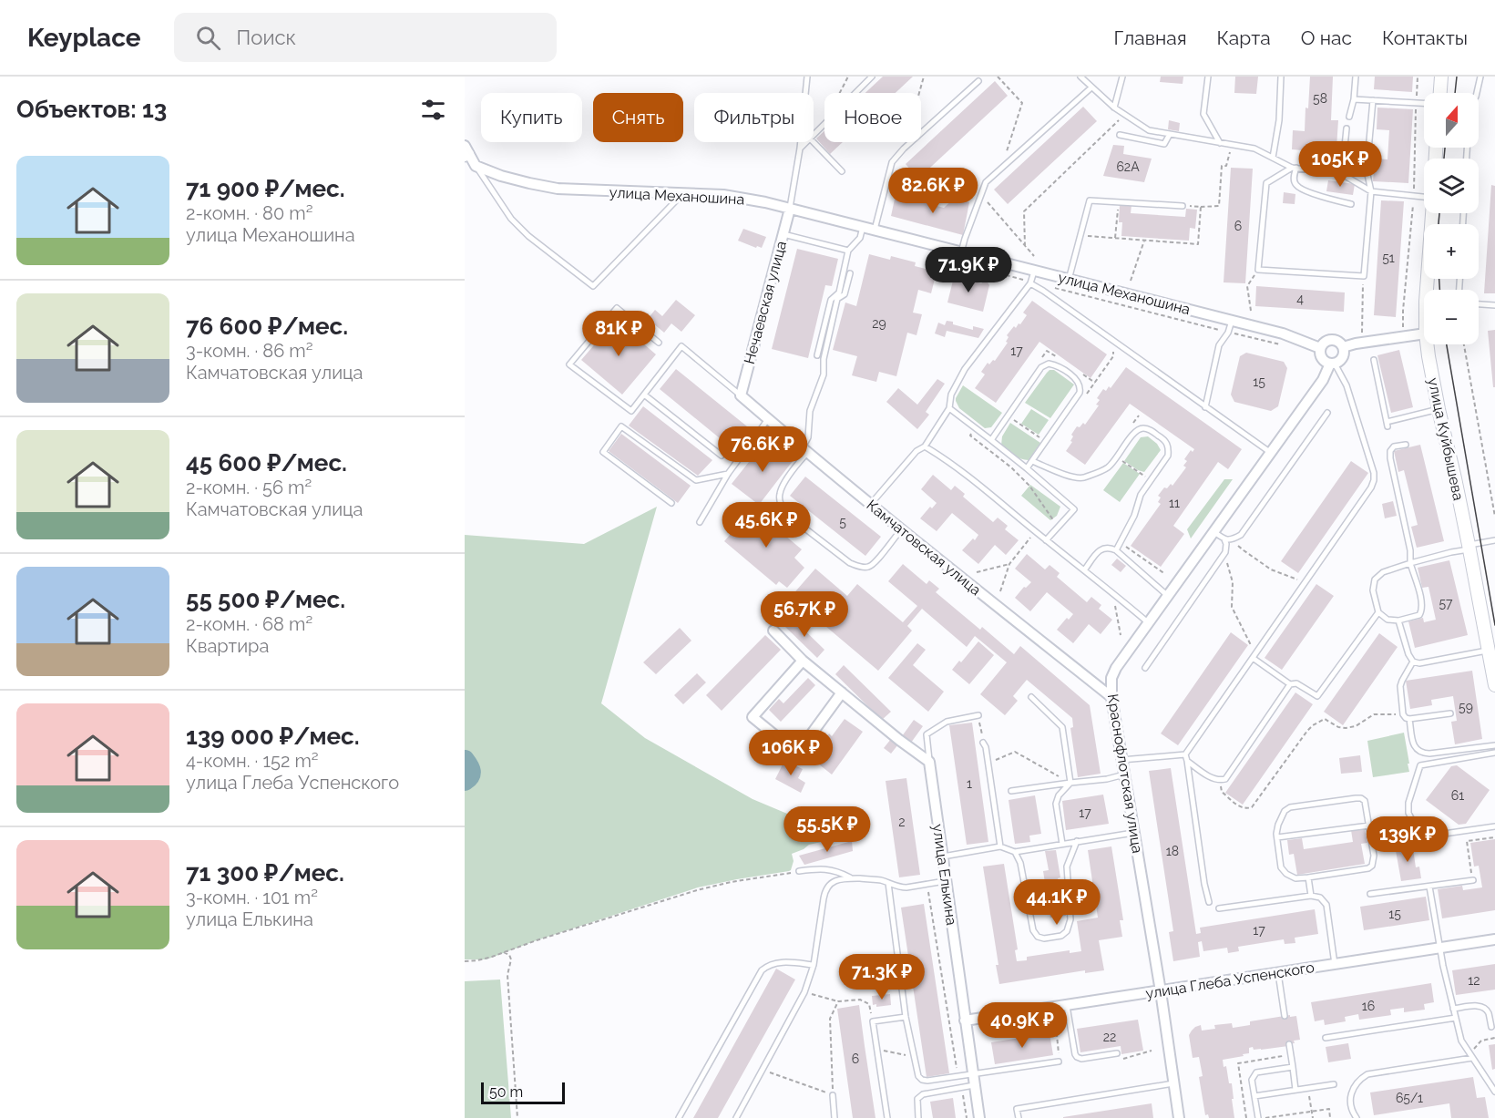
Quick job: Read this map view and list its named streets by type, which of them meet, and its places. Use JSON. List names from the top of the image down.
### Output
{
  "streets": {
    "main road": ["улица Куйбышева"],
    "street": [
      "улица Механошина",
      "Нечаевская улица",
      "Камчатовская улица",
      "Краснофлотская улица",
      "улица Елькина",
      "улица Глеба Успенского"
    ]
  },
  "crossings": [
    ["улица Механошина", "Нечаевская улица"],
    ["улица Механошина", "Краснофлотская улица"],
    ["Нечаевская улица", "Камчатовская улица"],
    ["Камчатовская улица", "Краснофлотская улица"],
    ["Краснофлотская улица", "улица Глеба Успенского"],
    ["улица Елькина", "улица Глеба Успенского"]
  ],
  "house_numbers": [
    "58",
    "62А",
    "6",
    "51",
    "4",
    "29",
    "17",
    "15",
    "11",
    "5",
    "57",
    "59",
    "1",
    "61",
    "17",
    "2",
    "18",
    "15",
    "17",
    "12",
    "16",
    "22",
    "6",
    "65/1"
  ],
  "scale_bar": "50 m",
  "north": "top",
  "page": {
    "header": "Keyplace",
    "search": "Поиск",
    "nav": [
      "Главная",
      "Карта",
      "О нас",
      "Контакты"
    ],
    "heading": "Объектов: 13",
    "map_buttons": ["+", "−"],
    "chip": [
      "Купить",
      "Снять",
      "Фильтры",
      "Новое"
    ],
    "price": [
      "105K ₽",
      "82.6K ₽",
      "71.9K ₽",
      "81K ₽",
      "76.6K ₽",
      "45.6K ₽",
      "56.7K ₽",
      "106K ₽",
      "55.5K ₽",
      "139K ₽",
      "44.1K ₽",
      "71.3K ₽",
      "40.9K ₽"
    ],
    "list": [
      {
        "name": "71 900 ₽/мес.",
        "note": "2-комн. · 80 m² · улица Механошина"
      },
      {
        "name": "76 600 ₽/мес.",
        "note": "3-комн. · 86 m² · Камчатовская улица"
      },
      {
        "name": "45 600 ₽/мес.",
        "note": "2-комн. · 56 m² · Камчатовская улица"
      },
      {
        "name": "55 500 ₽/мес.",
        "note": "2-комн. · 68 m² · Квартира"
      },
      {
        "name": "139 000 ₽/мес.",
        "note": "4-комн. · 152 m² · улица Глеба Успенского"
      },
      {
        "name": "71 300 ₽/мес.",
        "note": "3-комн. · 101 m² · улица Елькина"
      }
    ],
    "scale": "50 m"
  }
}
